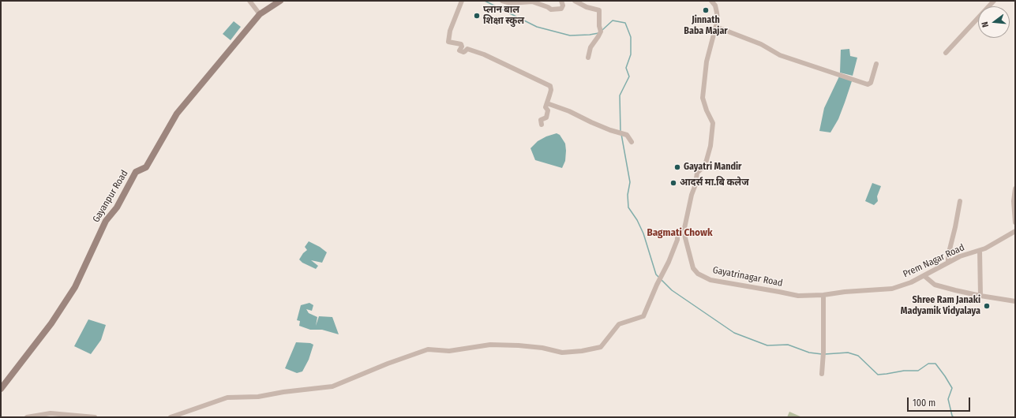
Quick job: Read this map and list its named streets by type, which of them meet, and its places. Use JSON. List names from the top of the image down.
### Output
{
  "streets": {
    "street": ["Gayanpur Road", "Prem Nagar Road", "Gayatrinagar Road"]
  },
  "crossings": [
    ["Prem Nagar Road", "Gayatrinagar Road"]
  ],
  "districts": ["Bagmati Chowk"],
  "places": [
    "Jinnath Baba Majar",
    "प्लान बाल शिक्षा स्कुल",
    "Gayatri Mandir",
    "आदर्स मा.बि कलेज",
    "Shree Ram Janaki Madyamik Vidyalaya"
  ],
  "scale_bar": "100 m",
  "north": "left"
}
